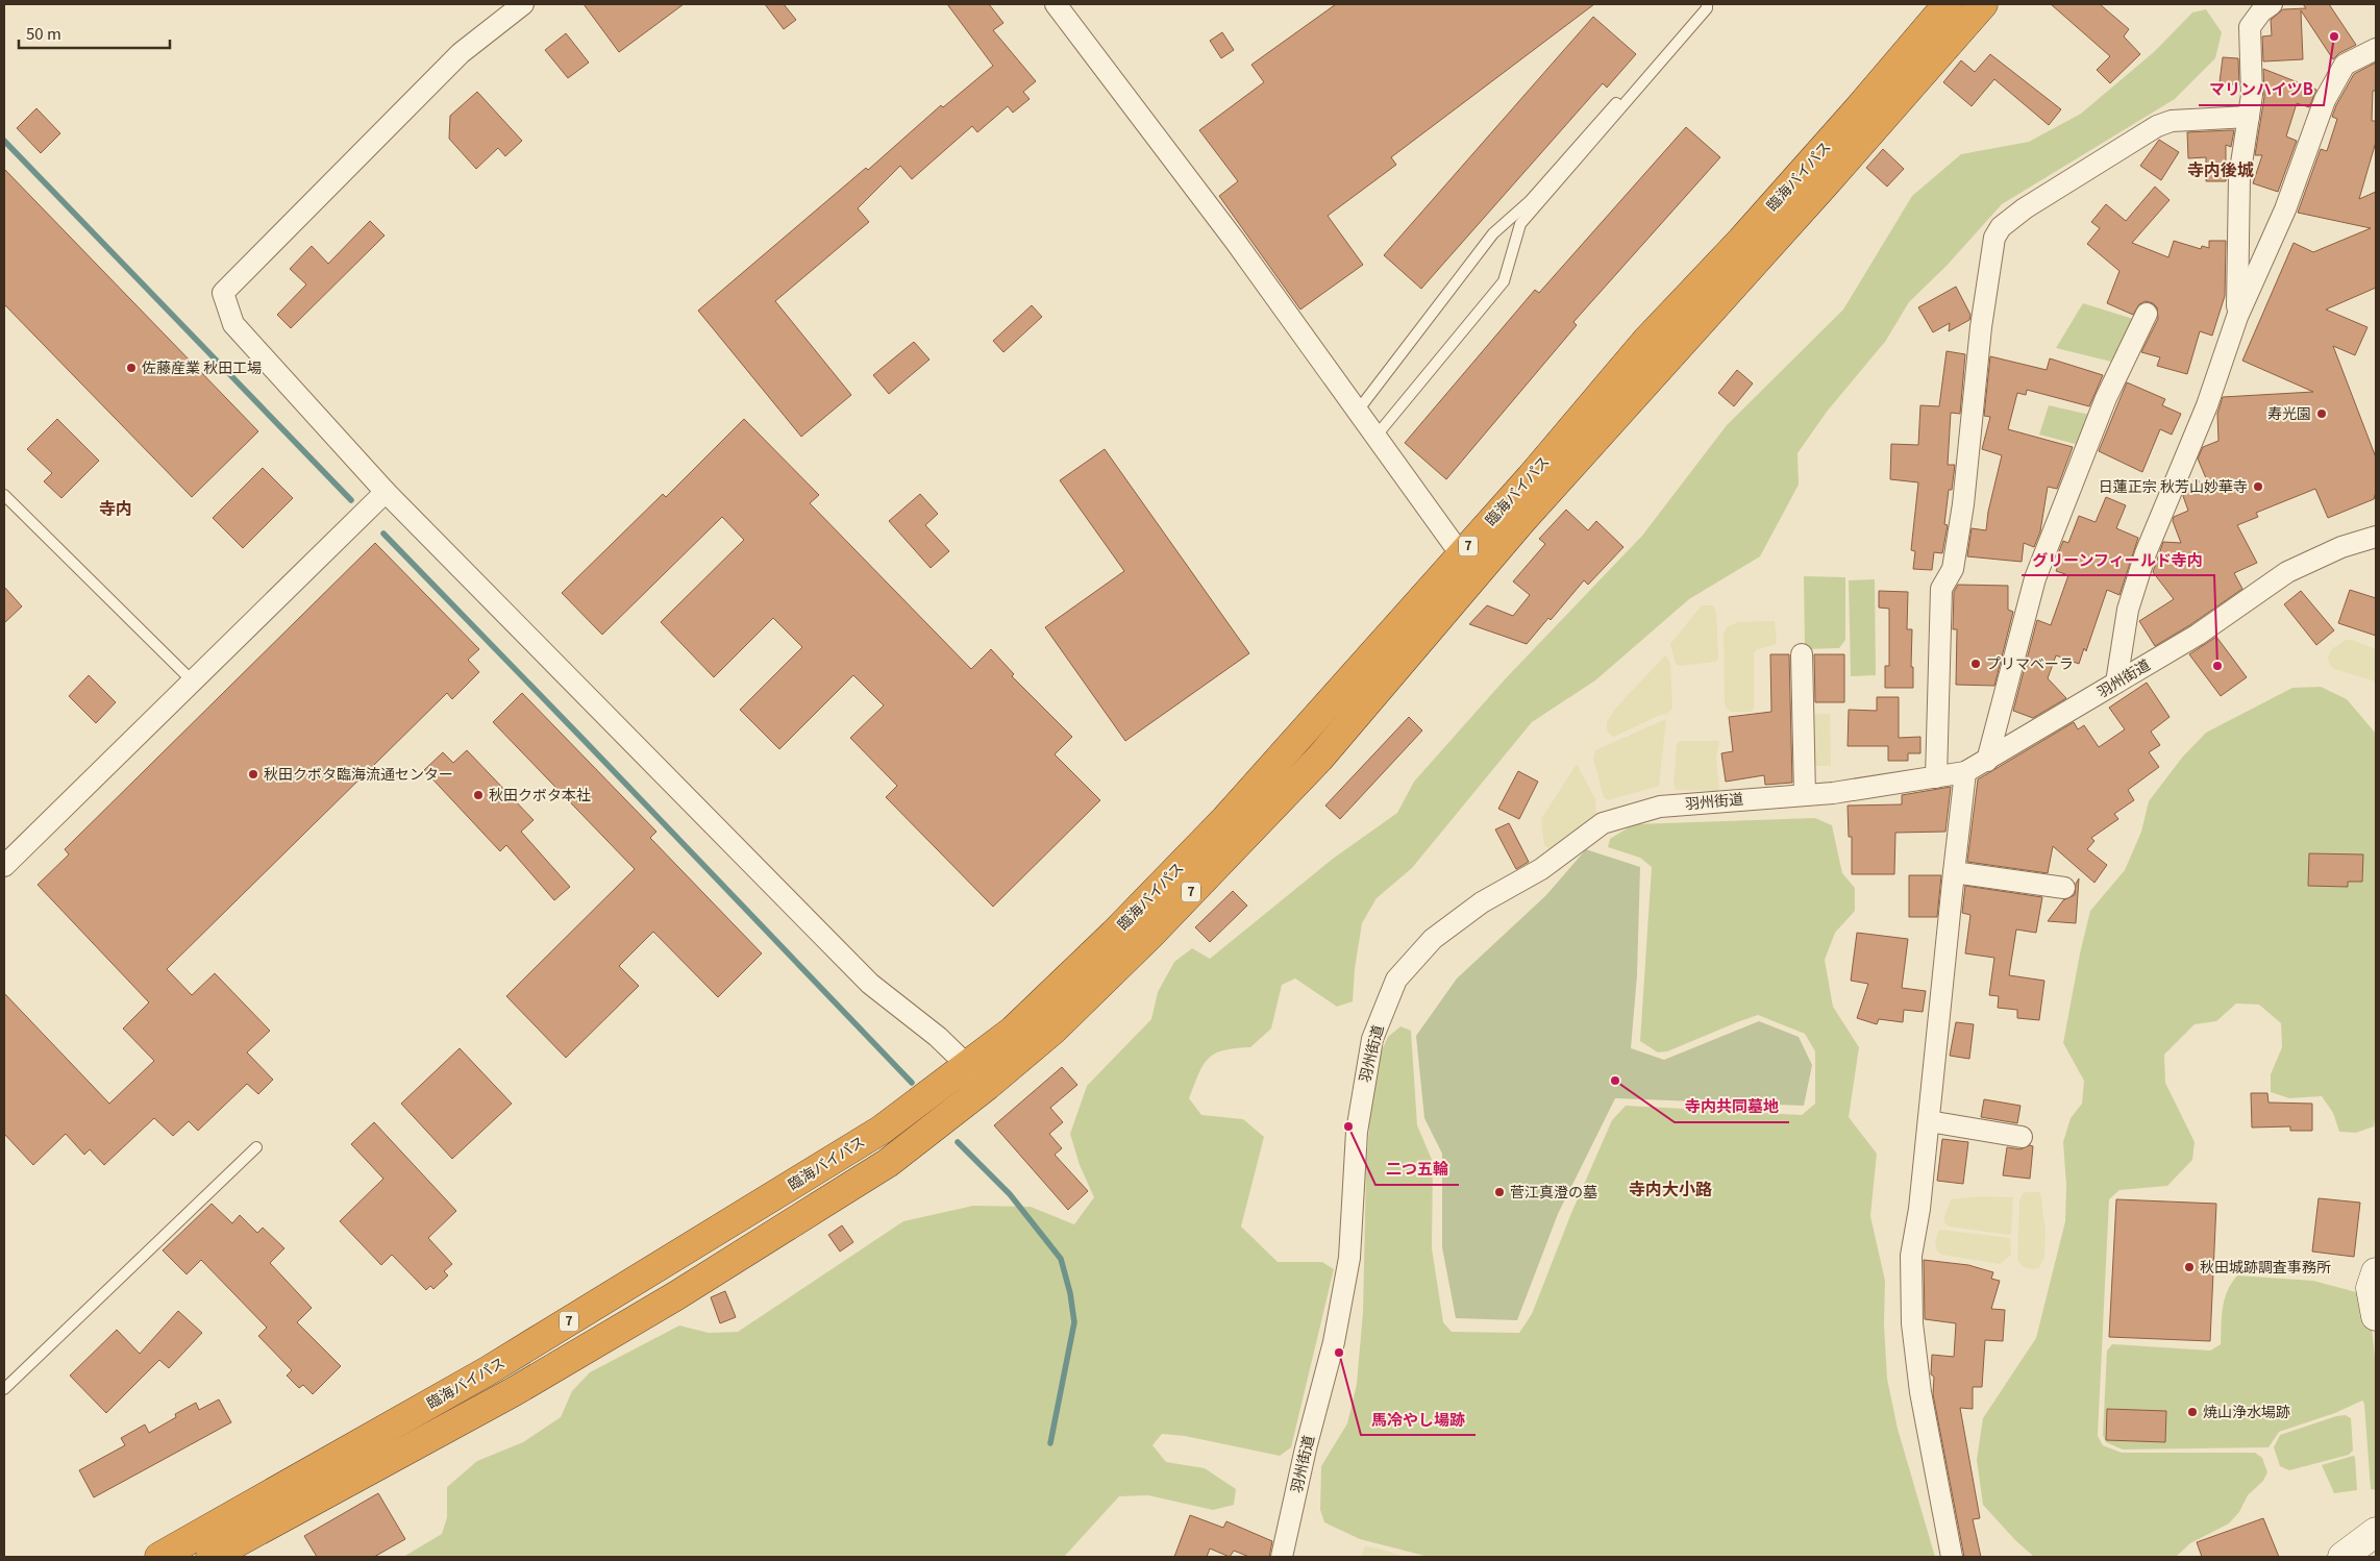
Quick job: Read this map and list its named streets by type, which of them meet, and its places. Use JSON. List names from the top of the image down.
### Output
{
  "streets": {
    "highway": ["臨海バイパス", "7"],
    "street": ["羽州街道"]
  },
  "districts": ["寺内後城", "寺内", "寺内大小路"],
  "places": [
    "マリンハイツB",
    "佐藤産業 秋田工場",
    "寿光園",
    "日蓮正宗 秋芳山妙華寺",
    "プリマベーラ",
    "グリーンフィールド寺内",
    "秋田クボタ臨海流通センター",
    "秋田クボタ本社",
    "寺内共同墓地",
    "二つ五輪",
    "菅江真澄の墓",
    "秋田城跡調査事務所",
    "馬冷やし場跡",
    "焼山浄水場跡"
  ],
  "scale_bar": "50 m"
}
